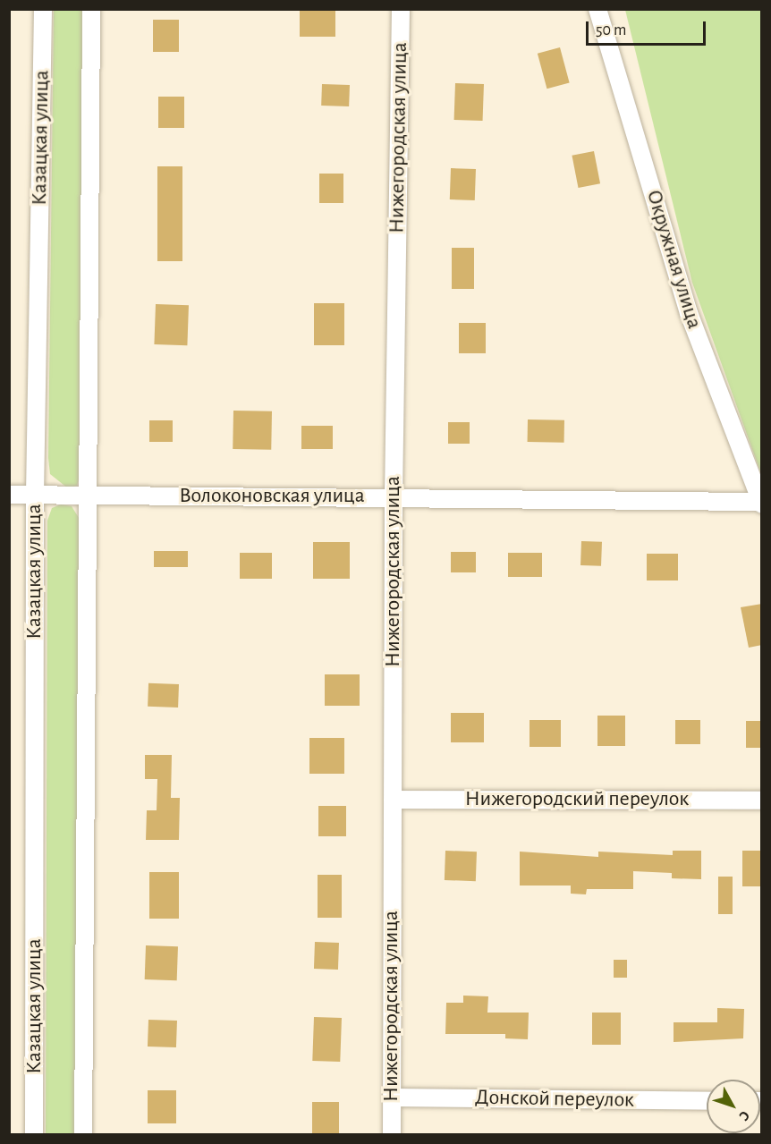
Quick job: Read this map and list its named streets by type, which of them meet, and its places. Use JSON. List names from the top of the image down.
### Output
{
  "streets": {
    "street": [
      "Казацкая улица",
      "Нижегородская улица",
      "Окружная улица",
      "Волоконовская улица",
      "Нижегородский переулок",
      "Донской переулок"
    ]
  },
  "crossings": [
    ["Казацкая улица", "Волоконовская улица"],
    ["Нижегородская улица", "Волоконовская улица"],
    ["Нижегородская улица", "Нижегородский переулок"],
    ["Нижегородская улица", "Донской переулок"],
    ["Окружная улица", "Волоконовская улица"]
  ],
  "scale_bar": "50 m",
  "north": "bottom right"
}
